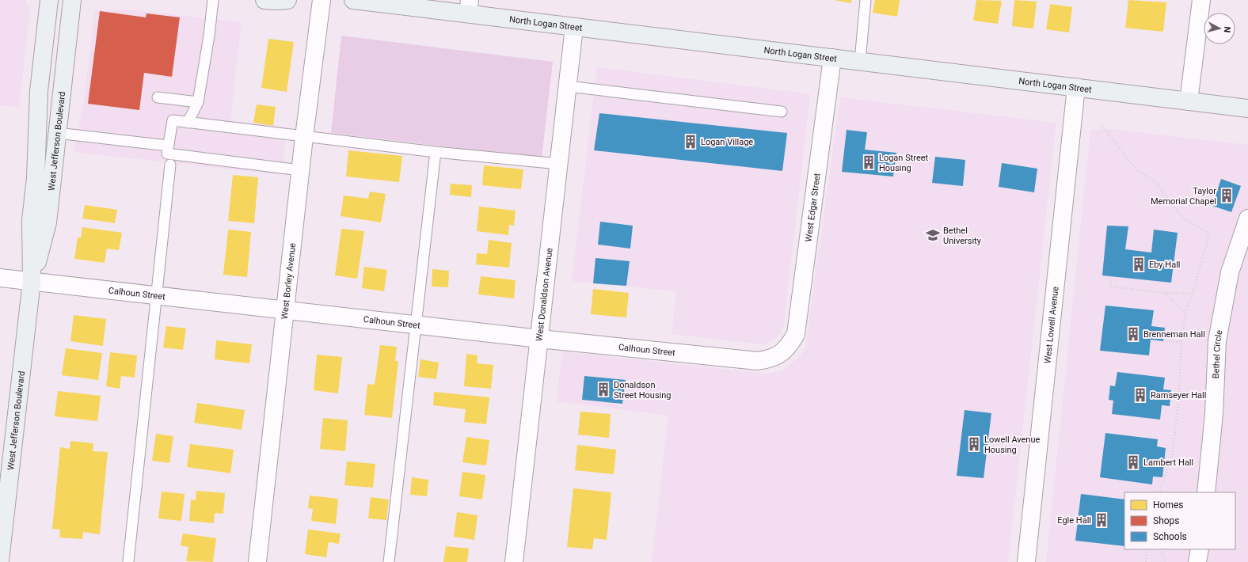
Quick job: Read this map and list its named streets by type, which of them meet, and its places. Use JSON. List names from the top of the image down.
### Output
{
  "streets": {
    "street": [
      "North Logan Street",
      "West Jefferson Boulevard",
      "West Edgar Street",
      "West Borley Avenue",
      "Calhoun Street",
      "West Donaldson Avenue",
      "West Lowell Avenue",
      "Bethel Circle"
    ]
  },
  "crossings": [
    ["North Logan Street", "West Edgar Street"],
    ["North Logan Street", "West Donaldson Avenue"],
    ["North Logan Street", "West Lowell Avenue"],
    ["West Jefferson Boulevard", "Calhoun Street"],
    ["West Edgar Street", "Calhoun Street"],
    ["West Borley Avenue", "Calhoun Street"],
    ["Calhoun Street", "West Donaldson Avenue"]
  ],
  "places": {
    "building": [
      "Logan Village",
      "Logan Street Housing",
      "Taylor Memorial Chapel",
      "Eby Hall",
      "Brenneman Hall",
      "Donaldson Street Housing",
      "Ramseyer Hall",
      "Lowell Avenue Housing",
      "Lambert Hall",
      "Egle Hall"
    ],
    "school or university": ["Bethel University"]
  },
  "legend": ["Homes", "Shops", "Schools"],
  "north": "right"
}
